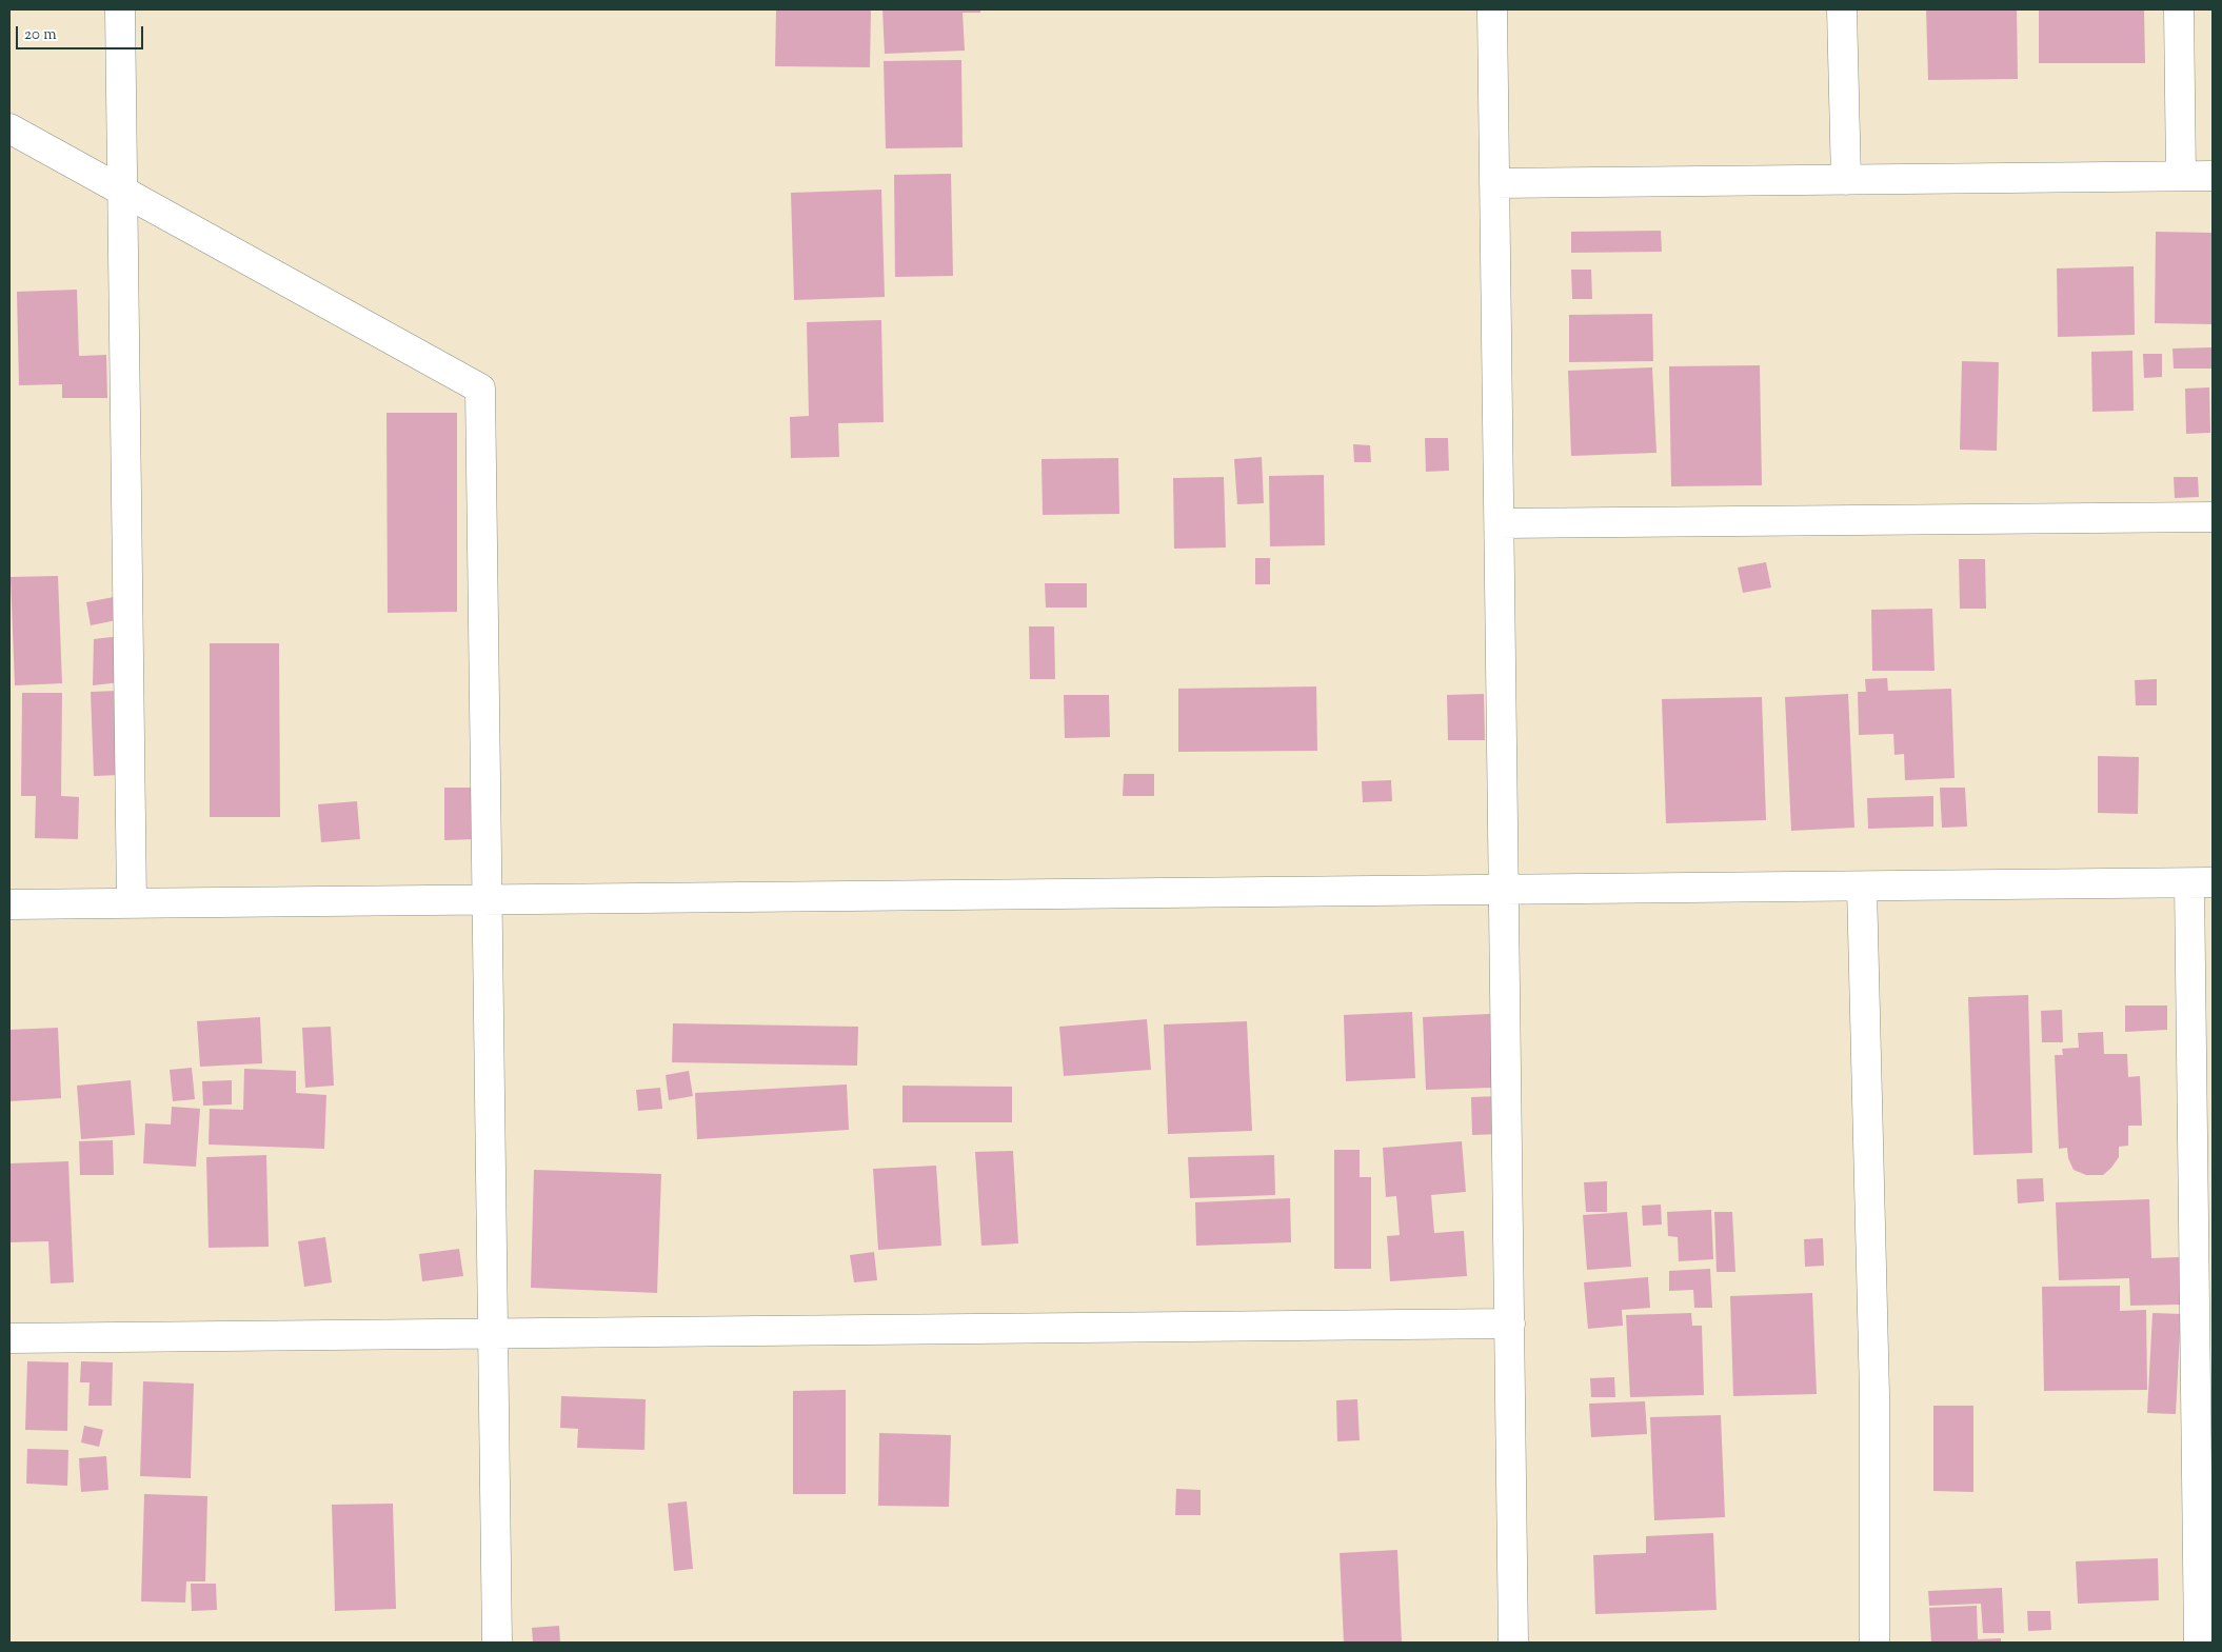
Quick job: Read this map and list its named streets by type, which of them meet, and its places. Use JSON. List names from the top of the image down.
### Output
{
  "scale_bar": "20 m"
}
